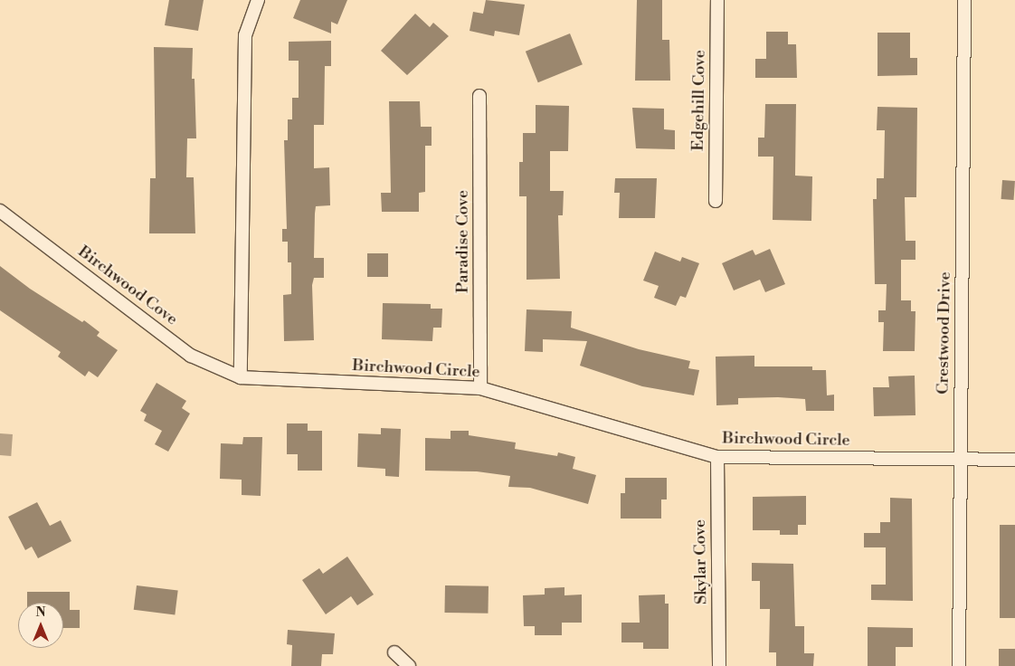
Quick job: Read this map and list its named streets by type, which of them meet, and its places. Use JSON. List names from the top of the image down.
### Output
{
  "streets": {
    "street": [
      "Edgehill Cove",
      "Paradise Cove",
      "Birchwood Cove",
      "Crestwood Drive",
      "Birchwood Circle",
      "Skylar Cove"
    ]
  },
  "crossings": [
    ["Paradise Cove", "Birchwood Circle"],
    ["Birchwood Cove", "Birchwood Circle"],
    ["Crestwood Drive", "Birchwood Circle"],
    ["Birchwood Circle", "Skylar Cove"]
  ],
  "north": "top"
}
